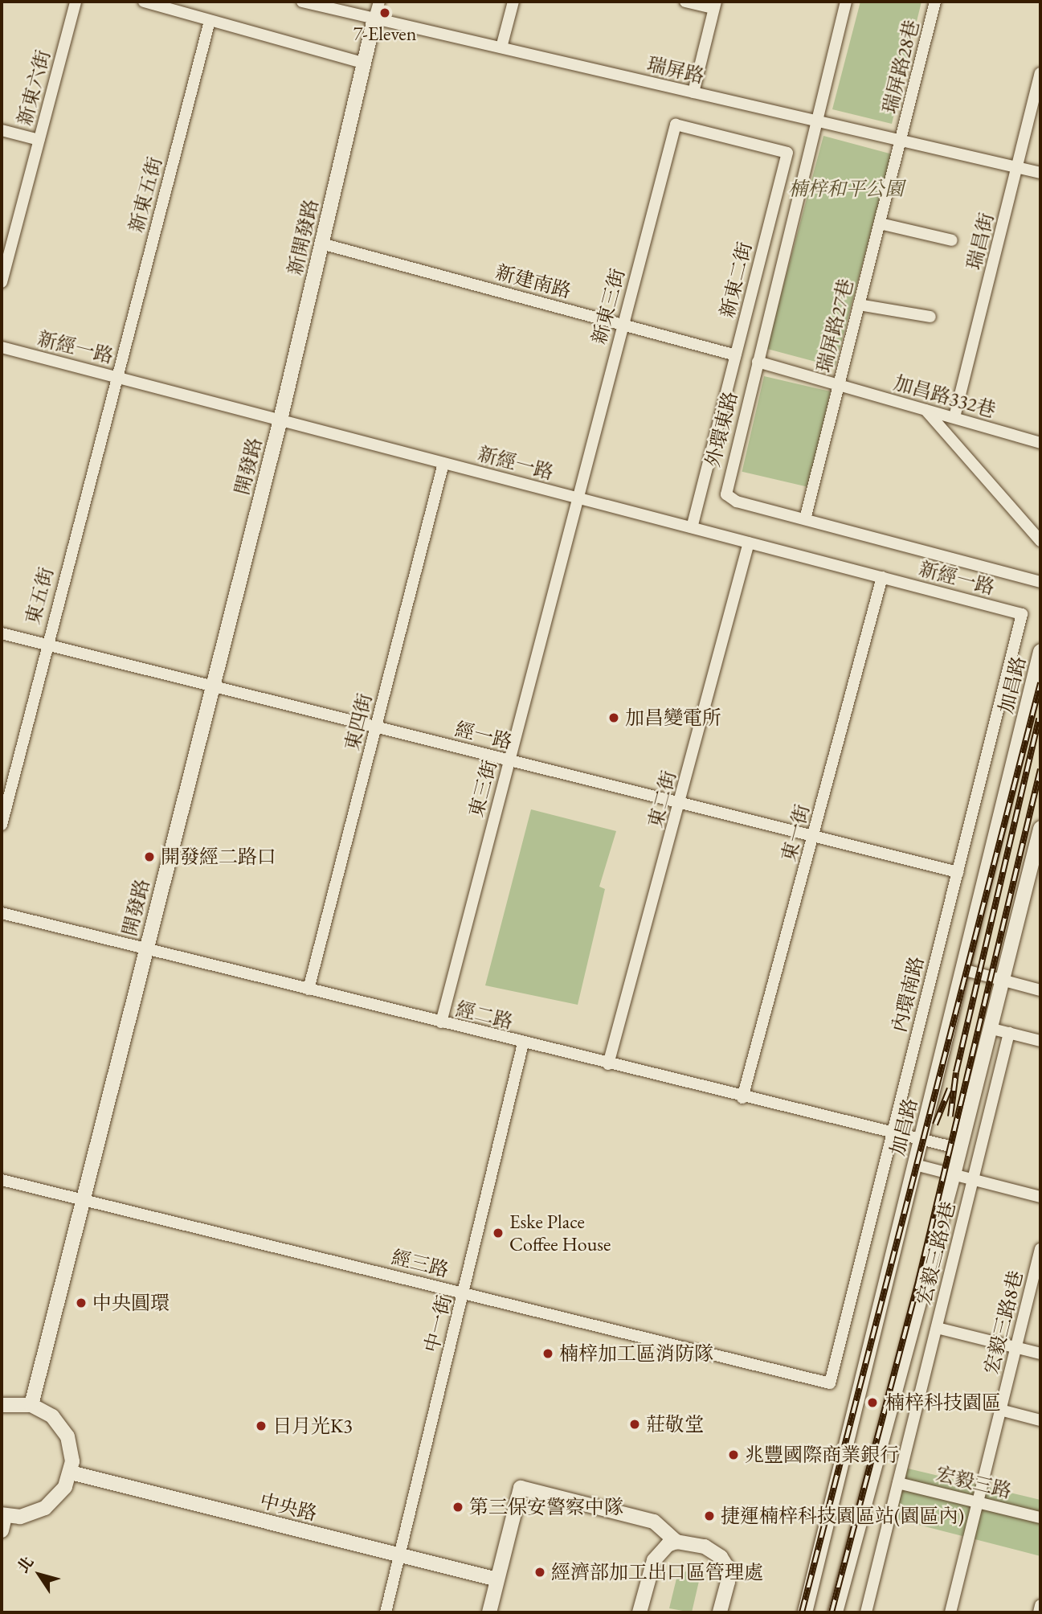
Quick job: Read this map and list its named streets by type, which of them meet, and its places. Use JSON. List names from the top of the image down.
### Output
{
  "streets": {
    "street": [
      "瑞屏路28巷",
      "瑞屏路",
      "新東六街",
      "新東五街",
      "新開發路",
      "瑞昌街",
      "新東二街",
      "新建南路",
      "新東三街",
      "瑞屏路27巷",
      "新經一路",
      "加昌路332巷",
      "外環東路",
      "開發路",
      "東五街",
      "加昌路",
      "東四街",
      "經一路",
      "東三街",
      "東二街",
      "東一街",
      "內環南路",
      "經二路",
      "宏毅三路9巷",
      "經三路",
      "宏毅三路8巷",
      "中一街",
      "宏毅三路",
      "中央路"
    ]
  },
  "crossings": [
    ["瑞屏路28巷", "瑞屏路"],
    ["瑞屏路28巷", "瑞屏路27巷"],
    ["瑞屏路", "新開發路"],
    ["瑞屏路", "瑞昌街"],
    ["瑞屏路", "瑞屏路27巷"],
    ["瑞屏路", "外環東路"],
    ["新東五街", "新經一路"],
    ["新東五街", "東五街"],
    ["新開發路", "新建南路"],
    ["新開發路", "新經一路"],
    ["新開發路", "開發路"],
    ["瑞昌街", "加昌路332巷"],
    ["新東二街", "新建南路"],
    ["新東二街", "新東三街"],
    ["新東二街", "新經一路"],
    ["新建南路", "新東三街"],
    ["新東三街", "新經一路"],
    ["新東三街", "東三街"],
    ["瑞屏路27巷", "加昌路332巷"],
    ["瑞屏路27巷", "外環東路"],
    ["新經一路", "開發路"],
    ["新經一路", "東五街"],
    ["新經一路", "東四街"],
    ["新經一路", "東三街"],
    ["新經一路", "東二街"],
    ["新經一路", "東一街"],
    ["新經一路", "內環南路"],
    ["加昌路332巷", "外環東路"],
    ["開發路", "經一路"],
    ["開發路", "經二路"],
    ["開發路", "經三路"],
    ["東五街", "經一路"],
    ["加昌路", "經二路"],
    ["東四街", "經一路"],
    ["東四街", "經二路"],
    ["經一路", "東三街"],
    ["經一路", "東二街"],
    ["經一路", "東一街"],
    ["經一路", "內環南路"],
    ["東三街", "經二路"],
    ["東二街", "經二路"],
    ["東一街", "經二路"],
    ["內環南路", "經二路"],
    ["內環南路", "經三路"],
    ["經二路", "中一街"],
    ["宏毅三路9巷", "宏毅三路"],
    ["經三路", "中一街"],
    ["宏毅三路8巷", "宏毅三路"],
    ["中一街", "中央路"]
  ],
  "parks": ["楠梓和平公園"],
  "places": [
    "7-Eleven",
    "加昌變電所",
    "開發經二路口",
    "Eske Place Coffee House",
    "中央圓環",
    "楠梓加工區消防隊",
    "楠梓科技園區",
    "莊敬堂",
    "日月光K3",
    "兆豐國際商業銀行",
    "第三保安警察中隊",
    "捷運楠梓科技園區站(園區內)",
    "經濟部加工出口區管理處"
  ],
  "north": "top left"
}
